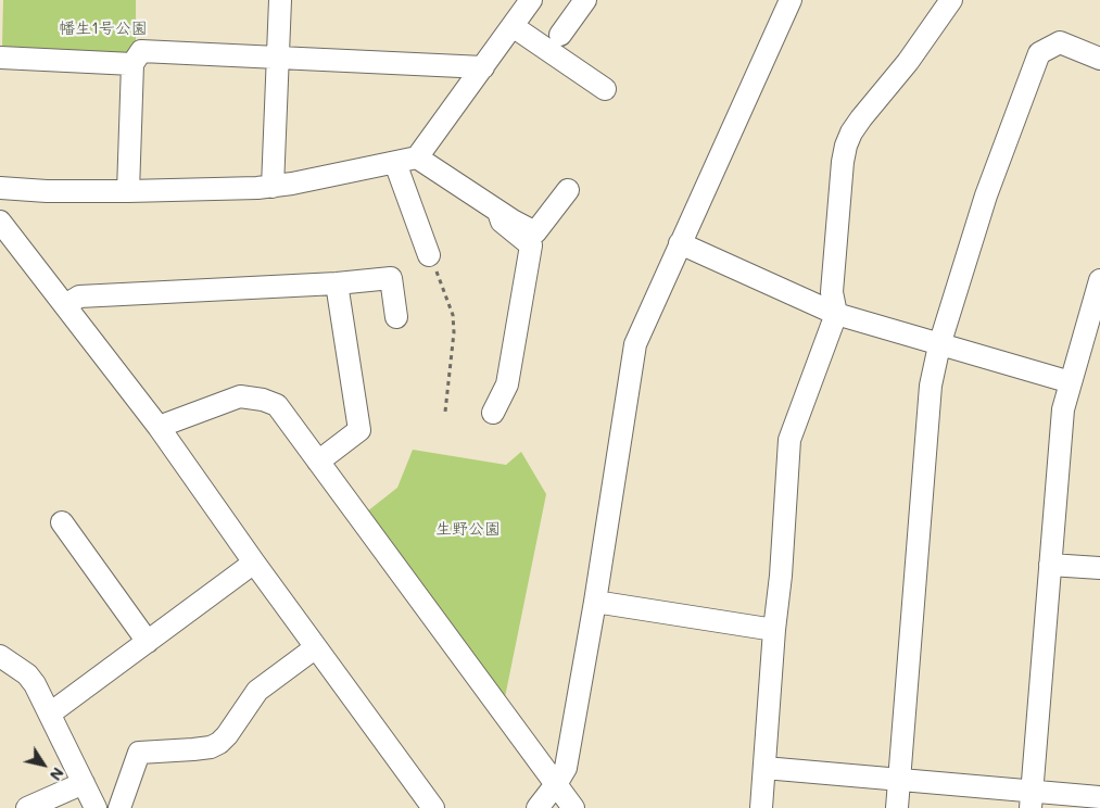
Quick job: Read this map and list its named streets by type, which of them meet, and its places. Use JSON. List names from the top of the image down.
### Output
{
  "parks": ["幡生1号公園", "生野公園"],
  "north": "bottom right"
}
